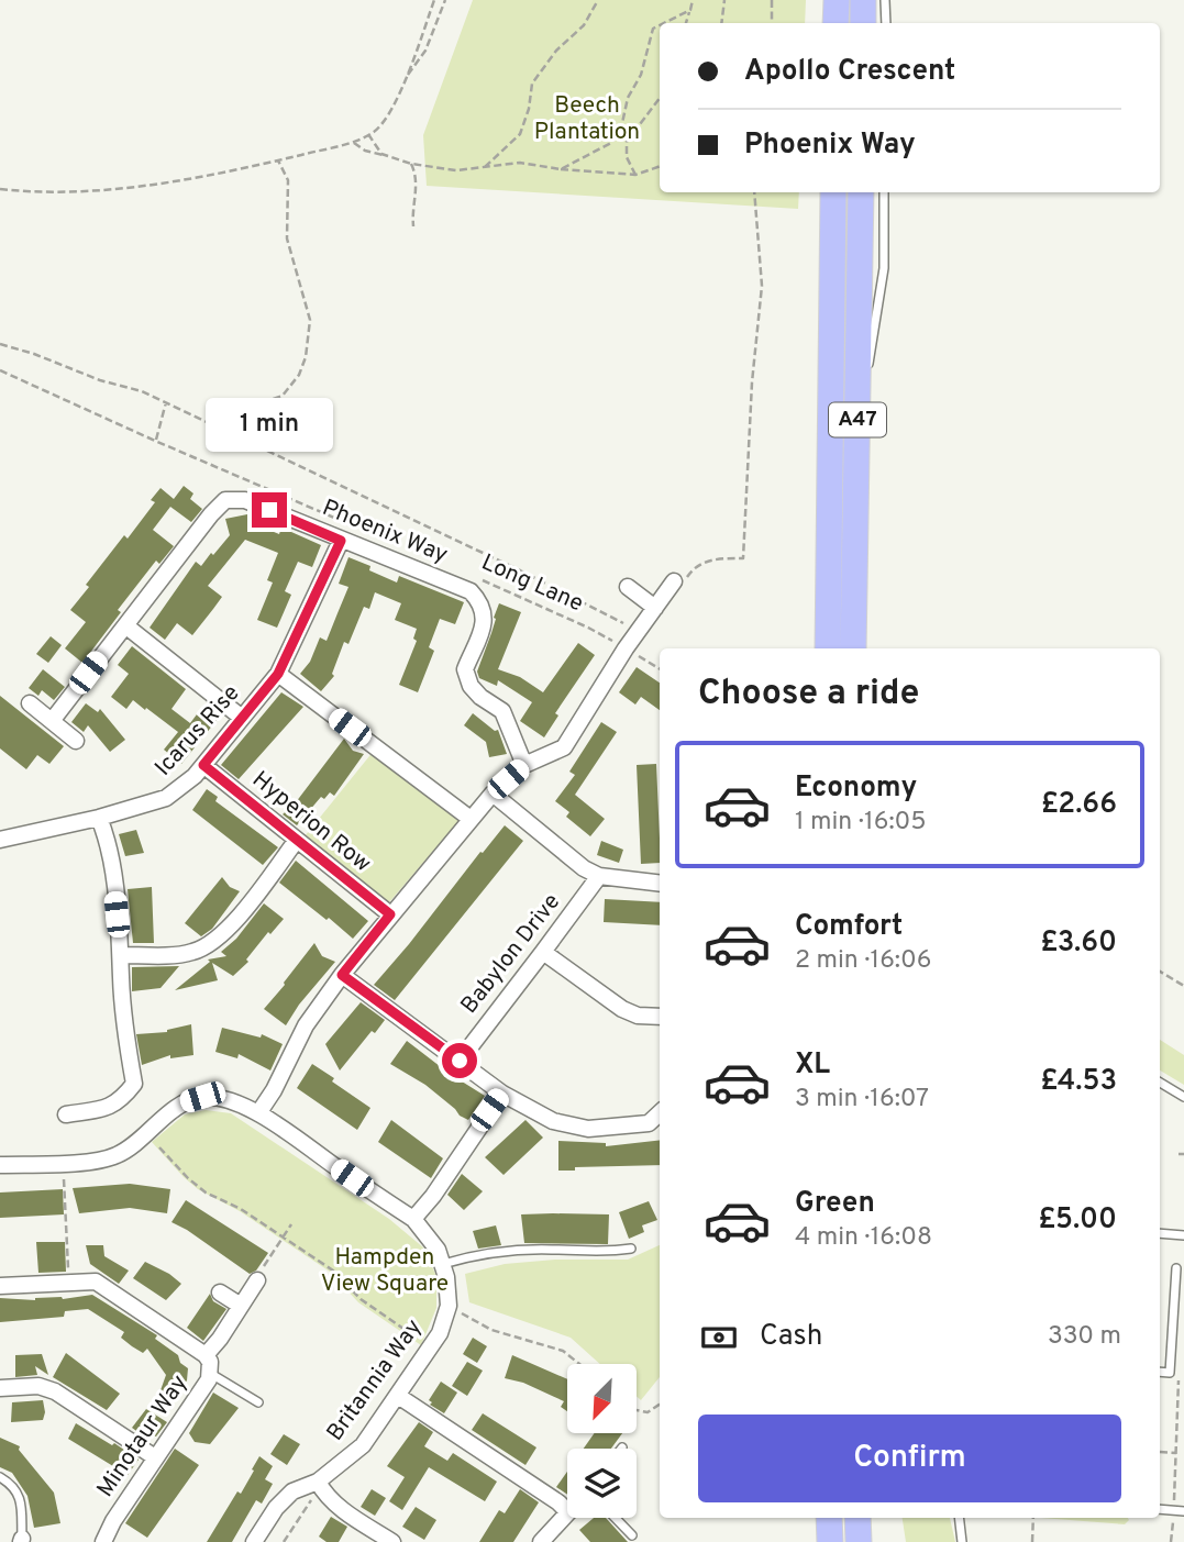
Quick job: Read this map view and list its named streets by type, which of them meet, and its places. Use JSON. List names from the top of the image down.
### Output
{
  "streets": {
    "highway": ["A47"],
    "street": [
      "Phoenix Way",
      "Icarus Rise",
      "Hyperion Row",
      "Babylon Drive",
      "Britannia Way",
      "Minotaur Way"
    ],
    "path": ["Long Lane"]
  },
  "crossings": [
    ["Phoenix Way", "Icarus Rise"],
    ["Icarus Rise", "Hyperion Row"]
  ],
  "parks": ["Beech Plantation", "Hampden View Square"],
  "north": "bottom left",
  "page": {
    "banner": ["Apollo Crescent", "Phoenix Way"],
    "bubble": "1 min",
    "heading": "Choose a ride",
    "list": [
      {
        "name": "Economy",
        "note": "1 min · 16:05",
        "value": "£2.66"
      },
      {
        "name": "Comfort",
        "note": "2 min · 16:06",
        "value": "£3.60"
      },
      {
        "name": "XL",
        "note": "3 min · 16:07",
        "value": "£4.53"
      },
      {
        "name": "Green",
        "note": "4 min · 16:08",
        "value": "£5.00"
      }
    ],
    "pay": ["Cash", "330 m"],
    "buttons": "Confirm"
  }
}
